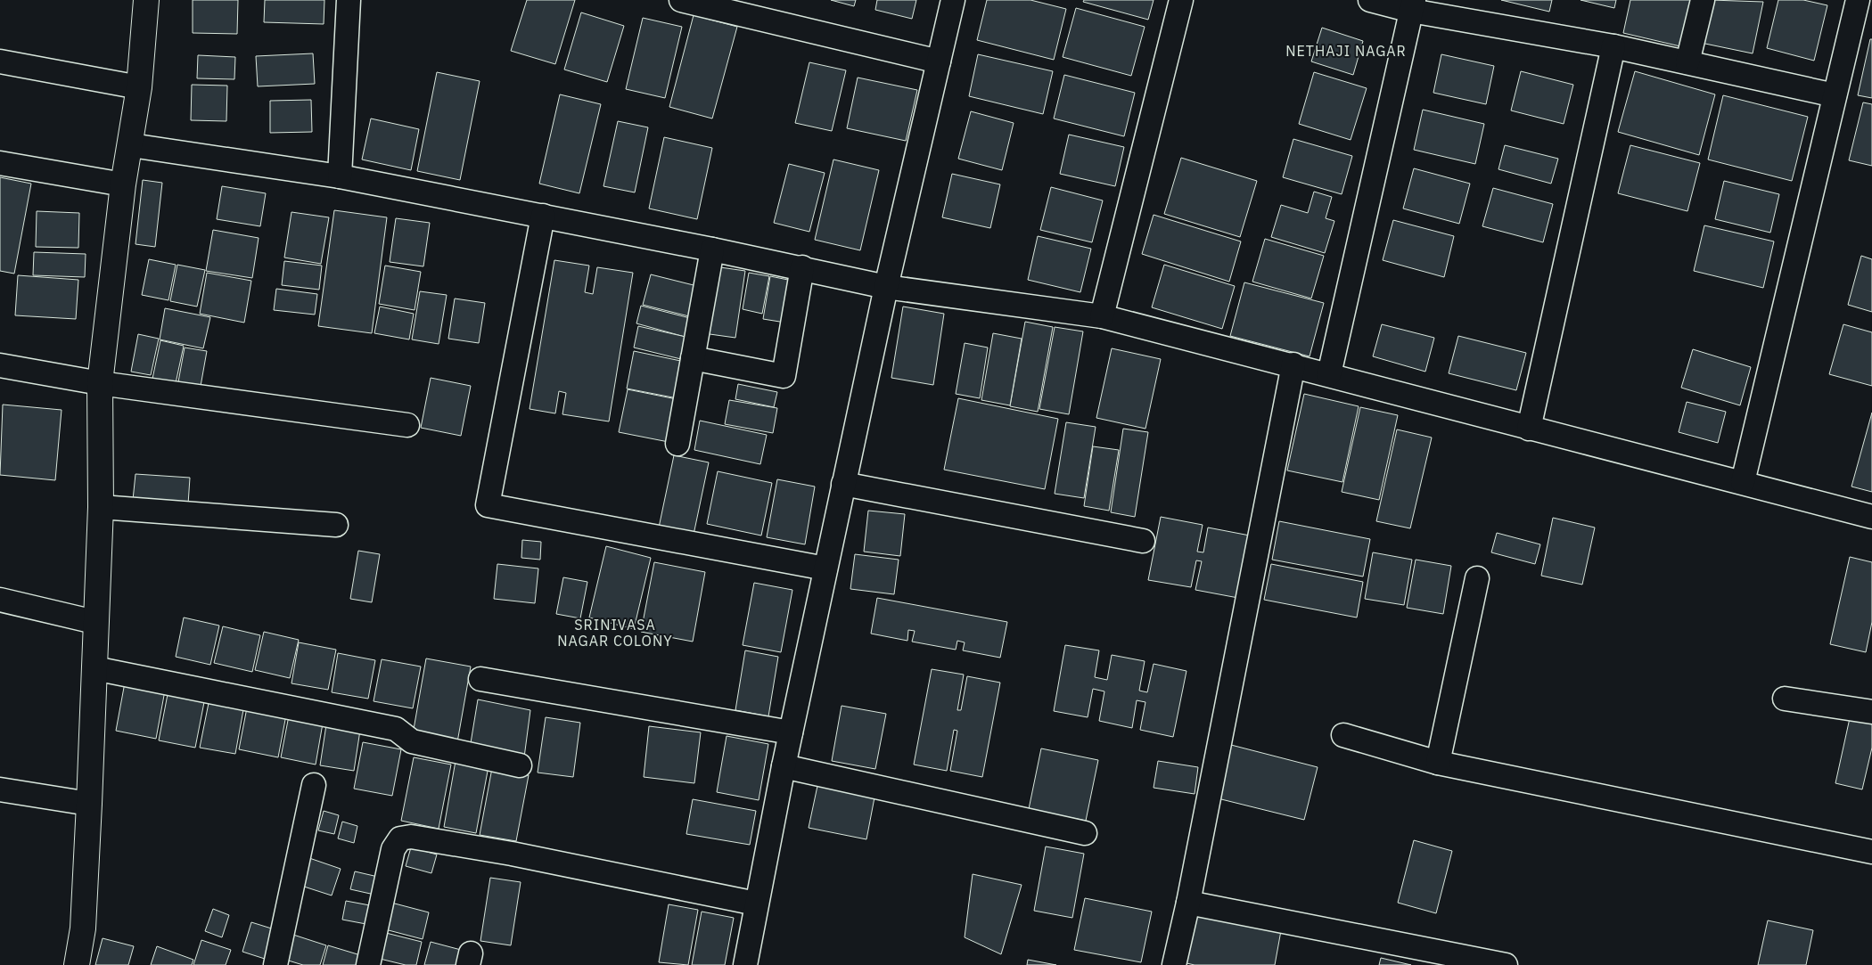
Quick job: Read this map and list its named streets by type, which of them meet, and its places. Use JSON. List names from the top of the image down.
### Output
{
  "districts": ["NETHAJI NAGAR", "SRINIVASA NAGAR COLONY"]
}
